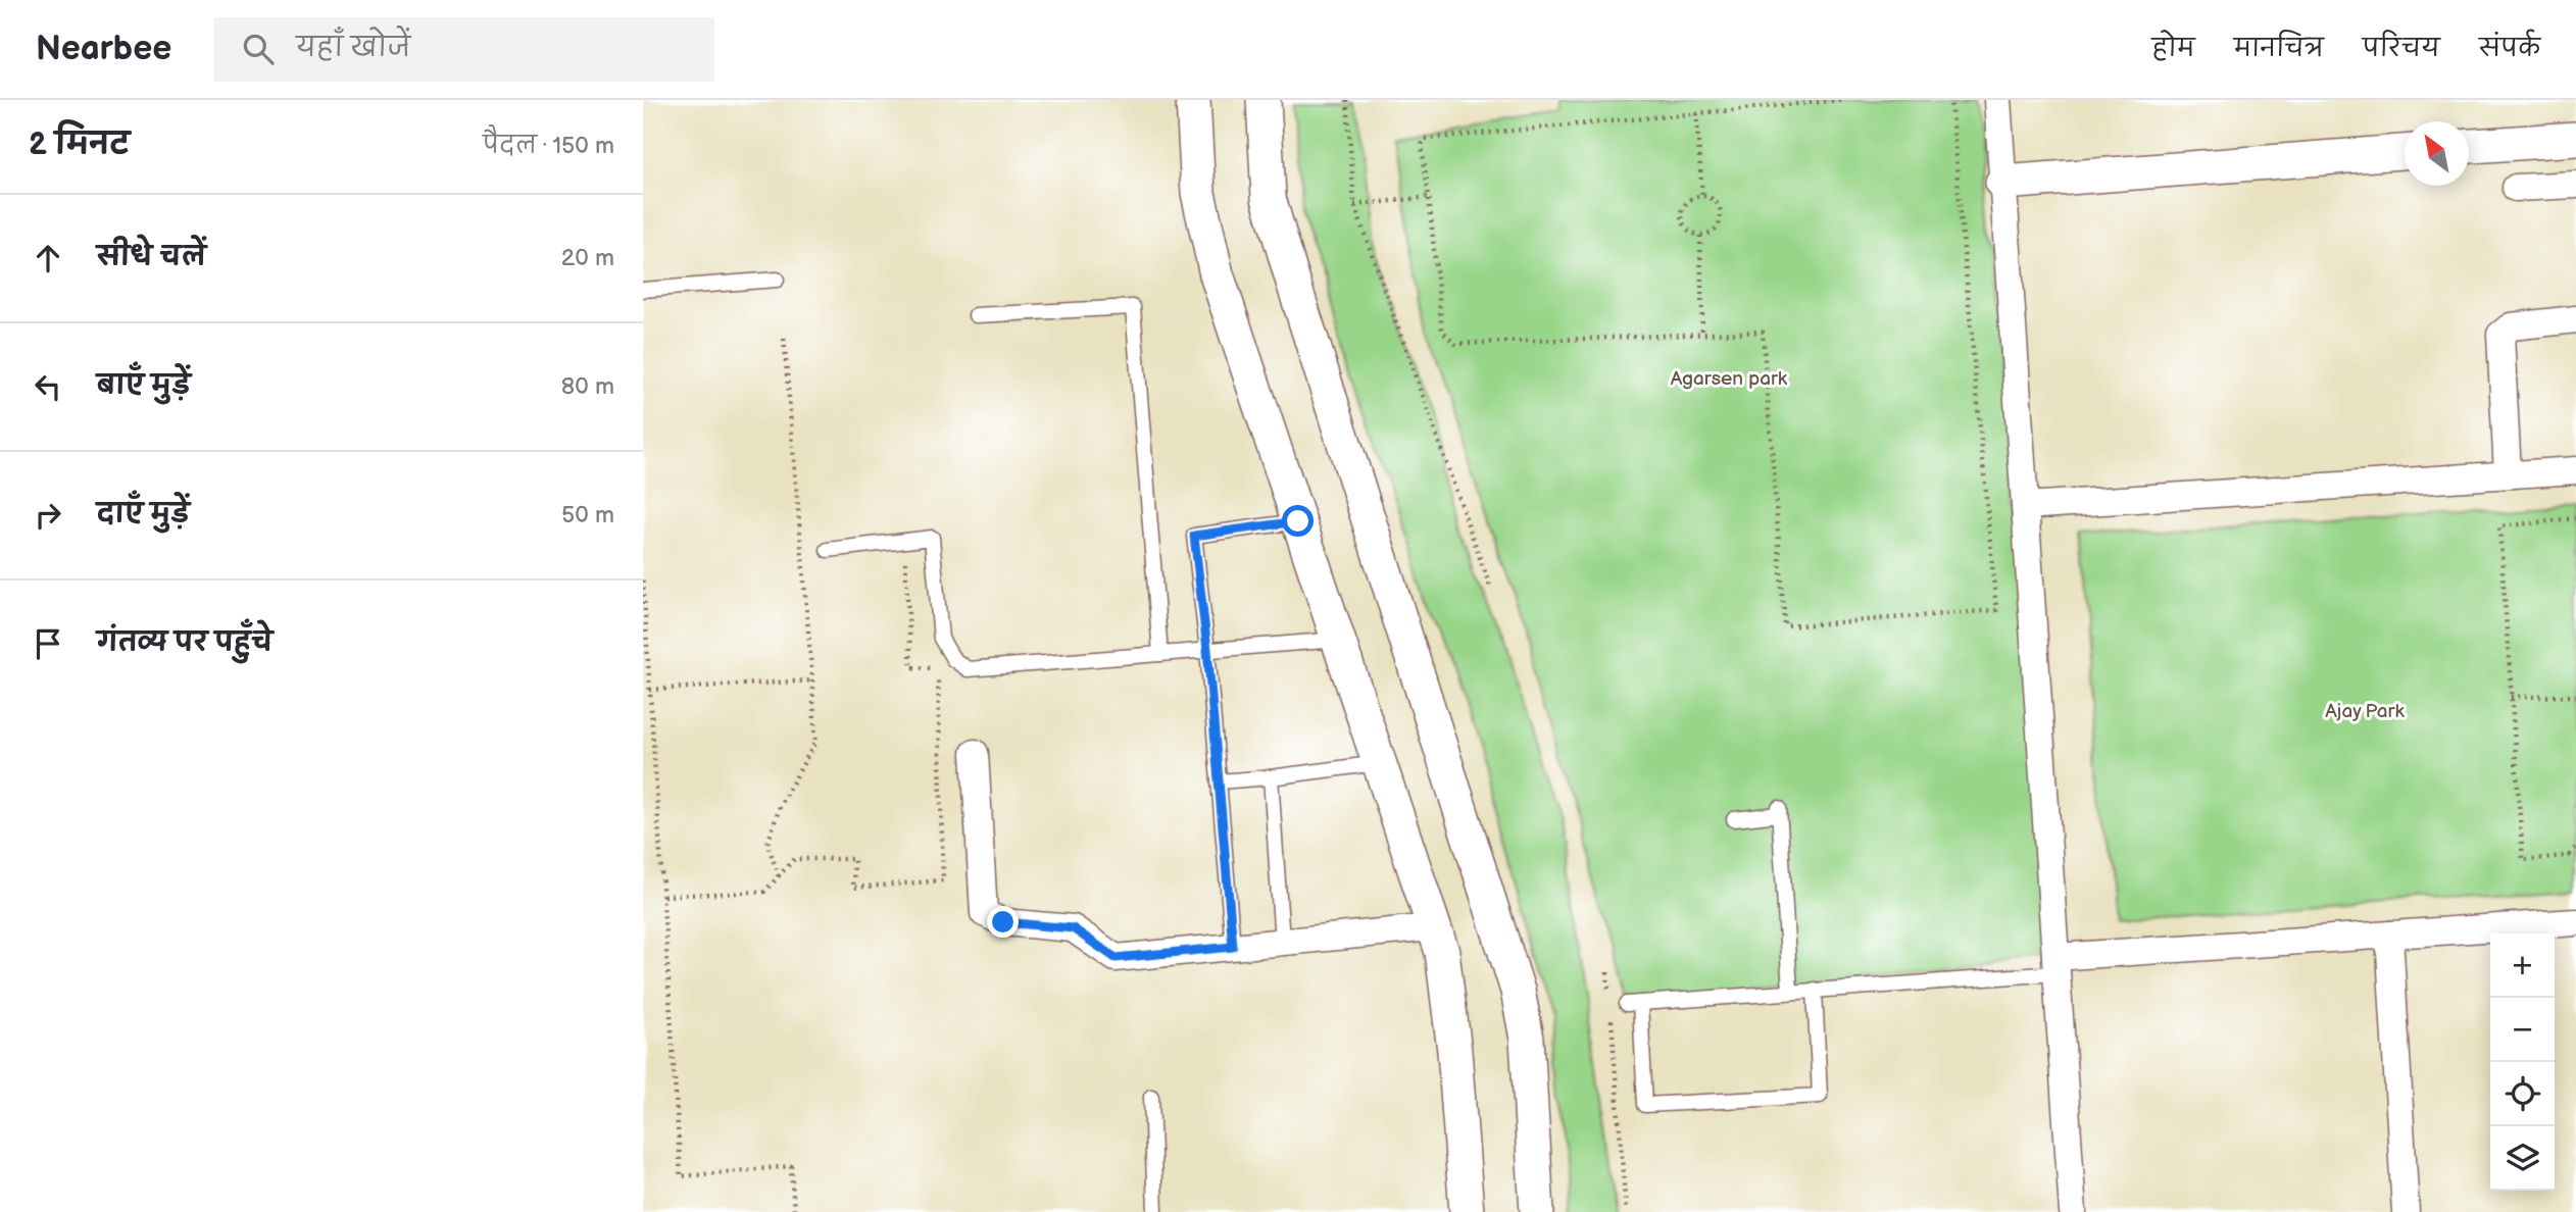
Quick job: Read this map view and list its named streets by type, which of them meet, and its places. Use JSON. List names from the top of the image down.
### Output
{
  "parks": ["Agarsen park", "Ajay Park"],
  "north": "top left",
  "page": {
    "header": "Nearbee",
    "search": "यहाँ खोजें",
    "nav": [
      "होम",
      "मानचित्र",
      "परिचय",
      "संपर्क"
    ],
    "heading": ["2 मिनट", "पैदल · 150 m"],
    "list": [
      ["सीधे चलें", "20 m"],
      ["बाएँ मुड़ें", "80 m"],
      ["दाएँ मुड़ें", "50 m"],
      "गंतव्य पर पहुँचे"
    ],
    "map_buttons": ["+", "−"]
  }
}
